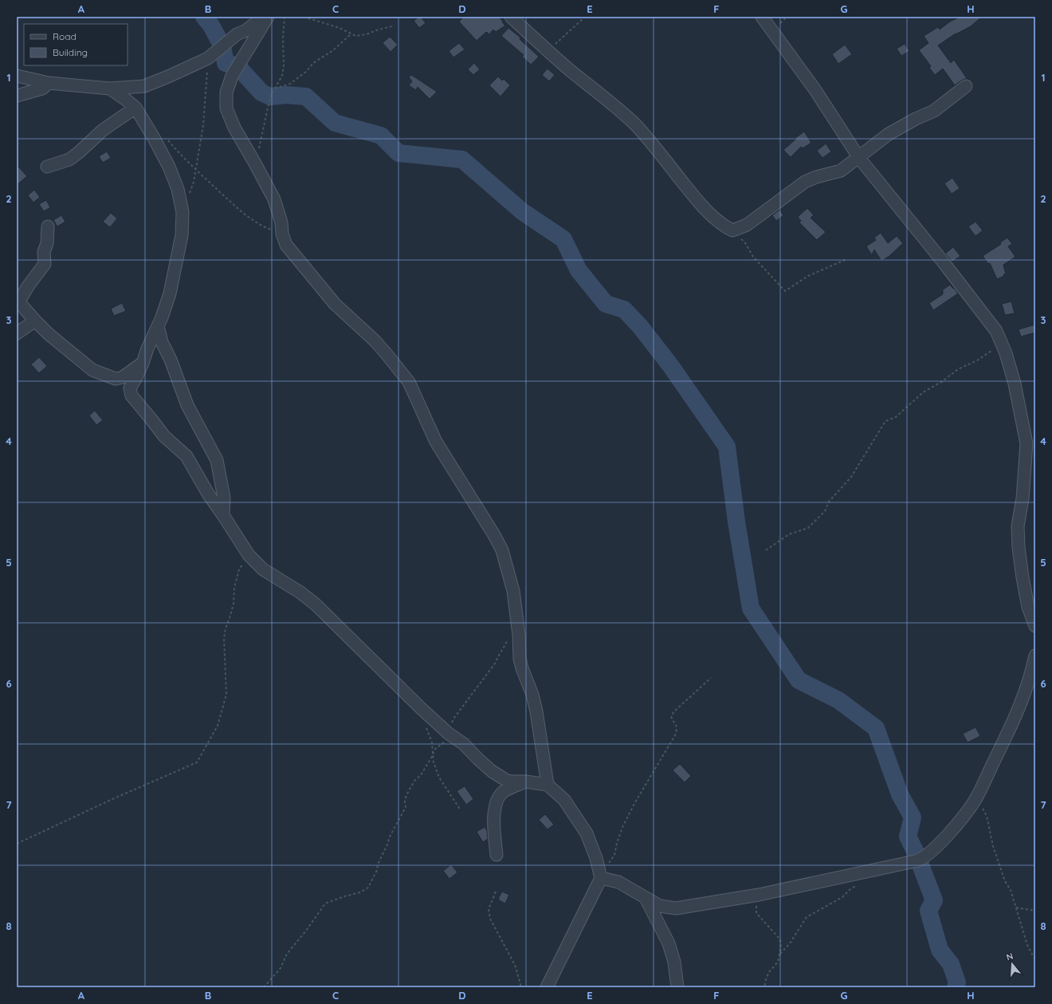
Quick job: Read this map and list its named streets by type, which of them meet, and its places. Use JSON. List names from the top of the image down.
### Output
{
  "legend": ["Road", "Building"],
  "north": "top",
  "grid": {
    "columns": [
      "A",
      "B",
      "C",
      "D",
      "E",
      "F",
      "G",
      "H"
    ],
    "rows": [
      "1",
      "2",
      "3",
      "4",
      "5",
      "6",
      "7",
      "8"
    ]
  }
}
